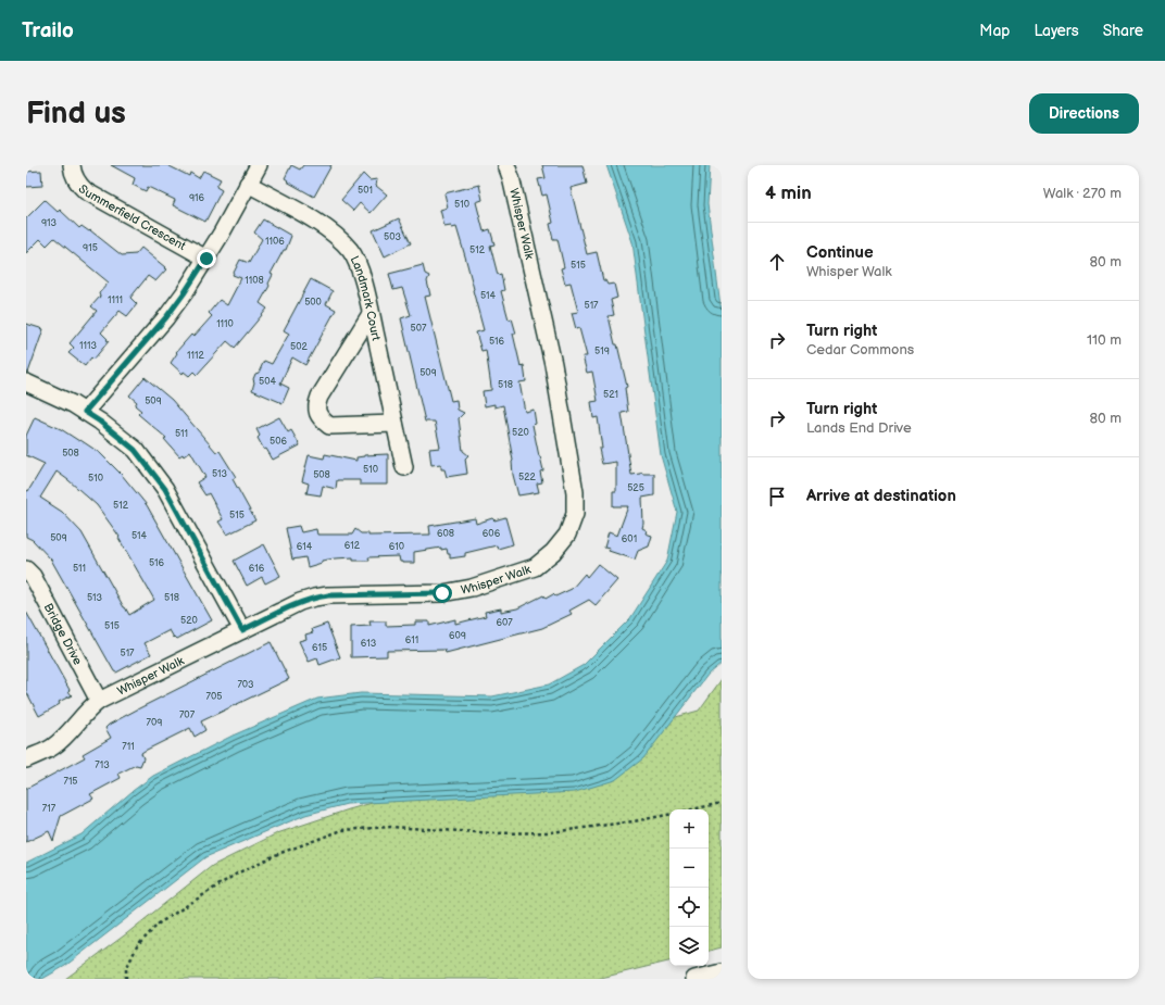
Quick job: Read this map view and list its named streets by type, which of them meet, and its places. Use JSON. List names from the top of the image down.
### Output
{
  "streets": {
    "street": [
      "Summerfield Crescent",
      "Whisper Walk",
      "Landmark Court",
      "Bridge Drive"
    ]
  },
  "crossings": [
    ["Whisper Walk", "Bridge Drive"]
  ],
  "house_numbers": [
    "501",
    "916",
    "510",
    "913",
    "503",
    "1106",
    "915",
    "512",
    "515",
    "1108",
    "514",
    "1111",
    "500",
    "517",
    "1110",
    "507",
    "516",
    "1113",
    "502",
    "519",
    "1112",
    "509",
    "504",
    "518",
    "521",
    "509",
    "520",
    "511",
    "506",
    "508",
    "510",
    "513",
    "508",
    "522",
    "510",
    "525",
    "512",
    "515",
    "608",
    "606",
    "514",
    "509",
    "601",
    "612",
    "614",
    "610",
    "516",
    "511",
    "616",
    "513",
    "518",
    "520",
    "607",
    "515",
    "609",
    "611",
    "613",
    "615",
    "517",
    "703",
    "705",
    "707",
    "709",
    "711",
    "713",
    "715",
    "717"
  ],
  "page": {
    "header": "Trailo",
    "nav": ["Map", "Layers", "Share"],
    "buttons": "Directions",
    "title": "Find us",
    "heading": ["4 min", "Walk · 270 m"],
    "list": [
      ["Continue", "Whisper Walk", "80 m"],
      ["Turn right", "Cedar Commons", "110 m"],
      ["Turn right", "Lands End Drive", "80 m"],
      "Arrive at destination"
    ],
    "map_buttons": ["+", "−"]
  }
}
